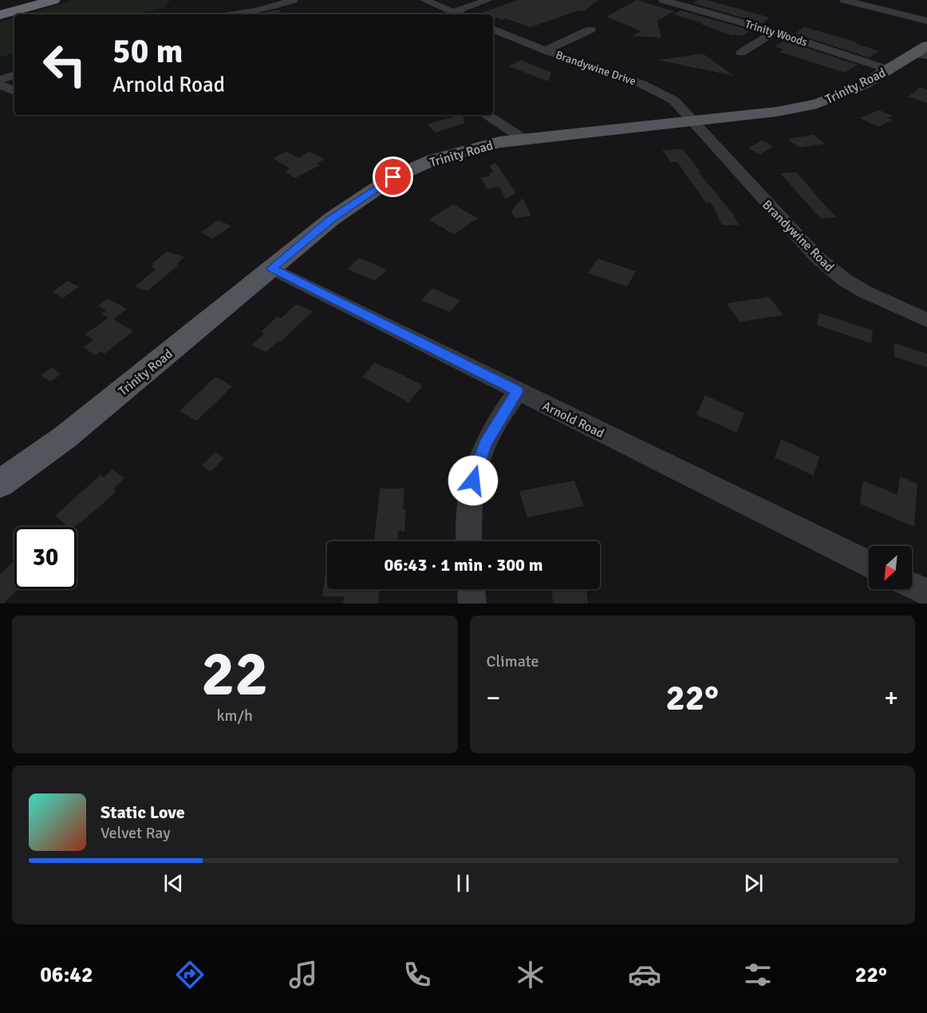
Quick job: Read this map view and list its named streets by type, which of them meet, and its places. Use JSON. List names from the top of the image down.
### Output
{
  "streets": {
    "main road": ["Trinity Road"],
    "street": [
      "Trinity Woods",
      "Brandywine Drive",
      "Brandywine Road",
      "Arnold Road"
    ]
  },
  "crossings": [
    ["Trinity Woods", "Trinity Road"],
    ["Brandywine Drive", "Trinity Road"],
    ["Brandywine Drive", "Brandywine Road"],
    ["Trinity Road", "Brandywine Road"],
    ["Trinity Road", "Arnold Road"]
  ],
  "north": "bottom left",
  "page": {
    "turn": ["50 m", "Arnold Road"],
    "limit": "30",
    "trip": "06:43 · 1 min · 300 m",
    "tile": [
      ["22", "km/h"],
      "Climate"
    ],
    "heat": ["−", "22°", "+"],
    "song": ["Static Love", "Velvet Ray"],
    "tabs": ["06:42", "22°"]
  }
}
